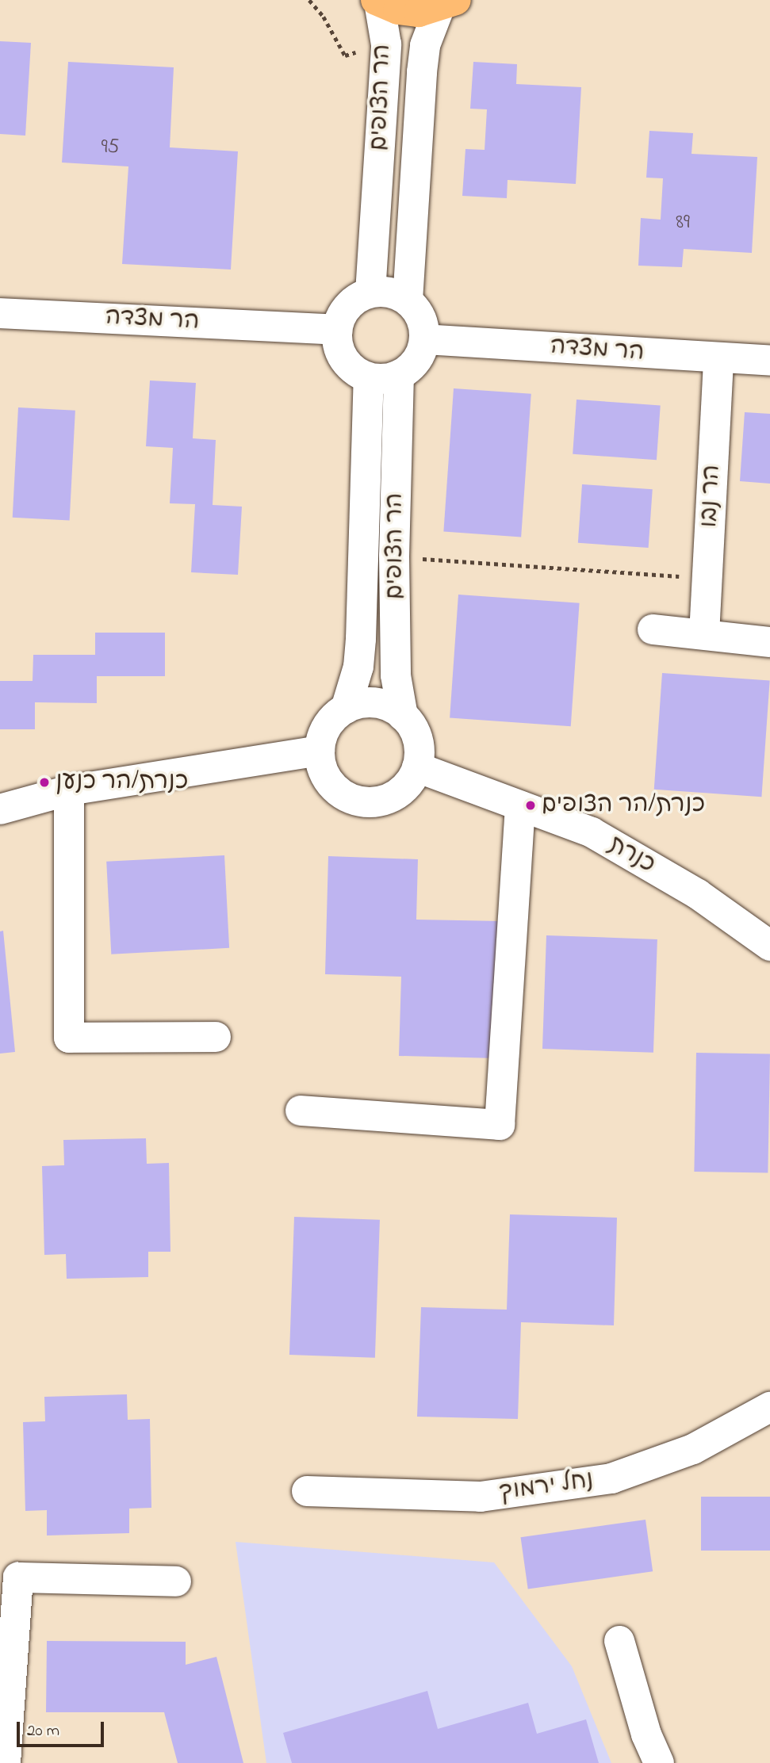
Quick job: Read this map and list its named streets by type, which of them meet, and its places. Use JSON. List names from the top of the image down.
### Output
{
  "streets": {
    "street": [
      "הר הצופים",
      "הר מצדה",
      "הר נבו",
      "כנרת",
      "נחל ירמוך"
    ]
  },
  "crossings": [
    ["הר הצופים", "הר מצדה"],
    ["הר הצופים", "כנרת"],
    ["הר מצדה", "הר נבו"]
  ],
  "places": ["כנרת/הר כנען", "כנרת/הר הצופים"],
  "house_numbers": ["95", "89"],
  "scale_bar": "20 m"
}
